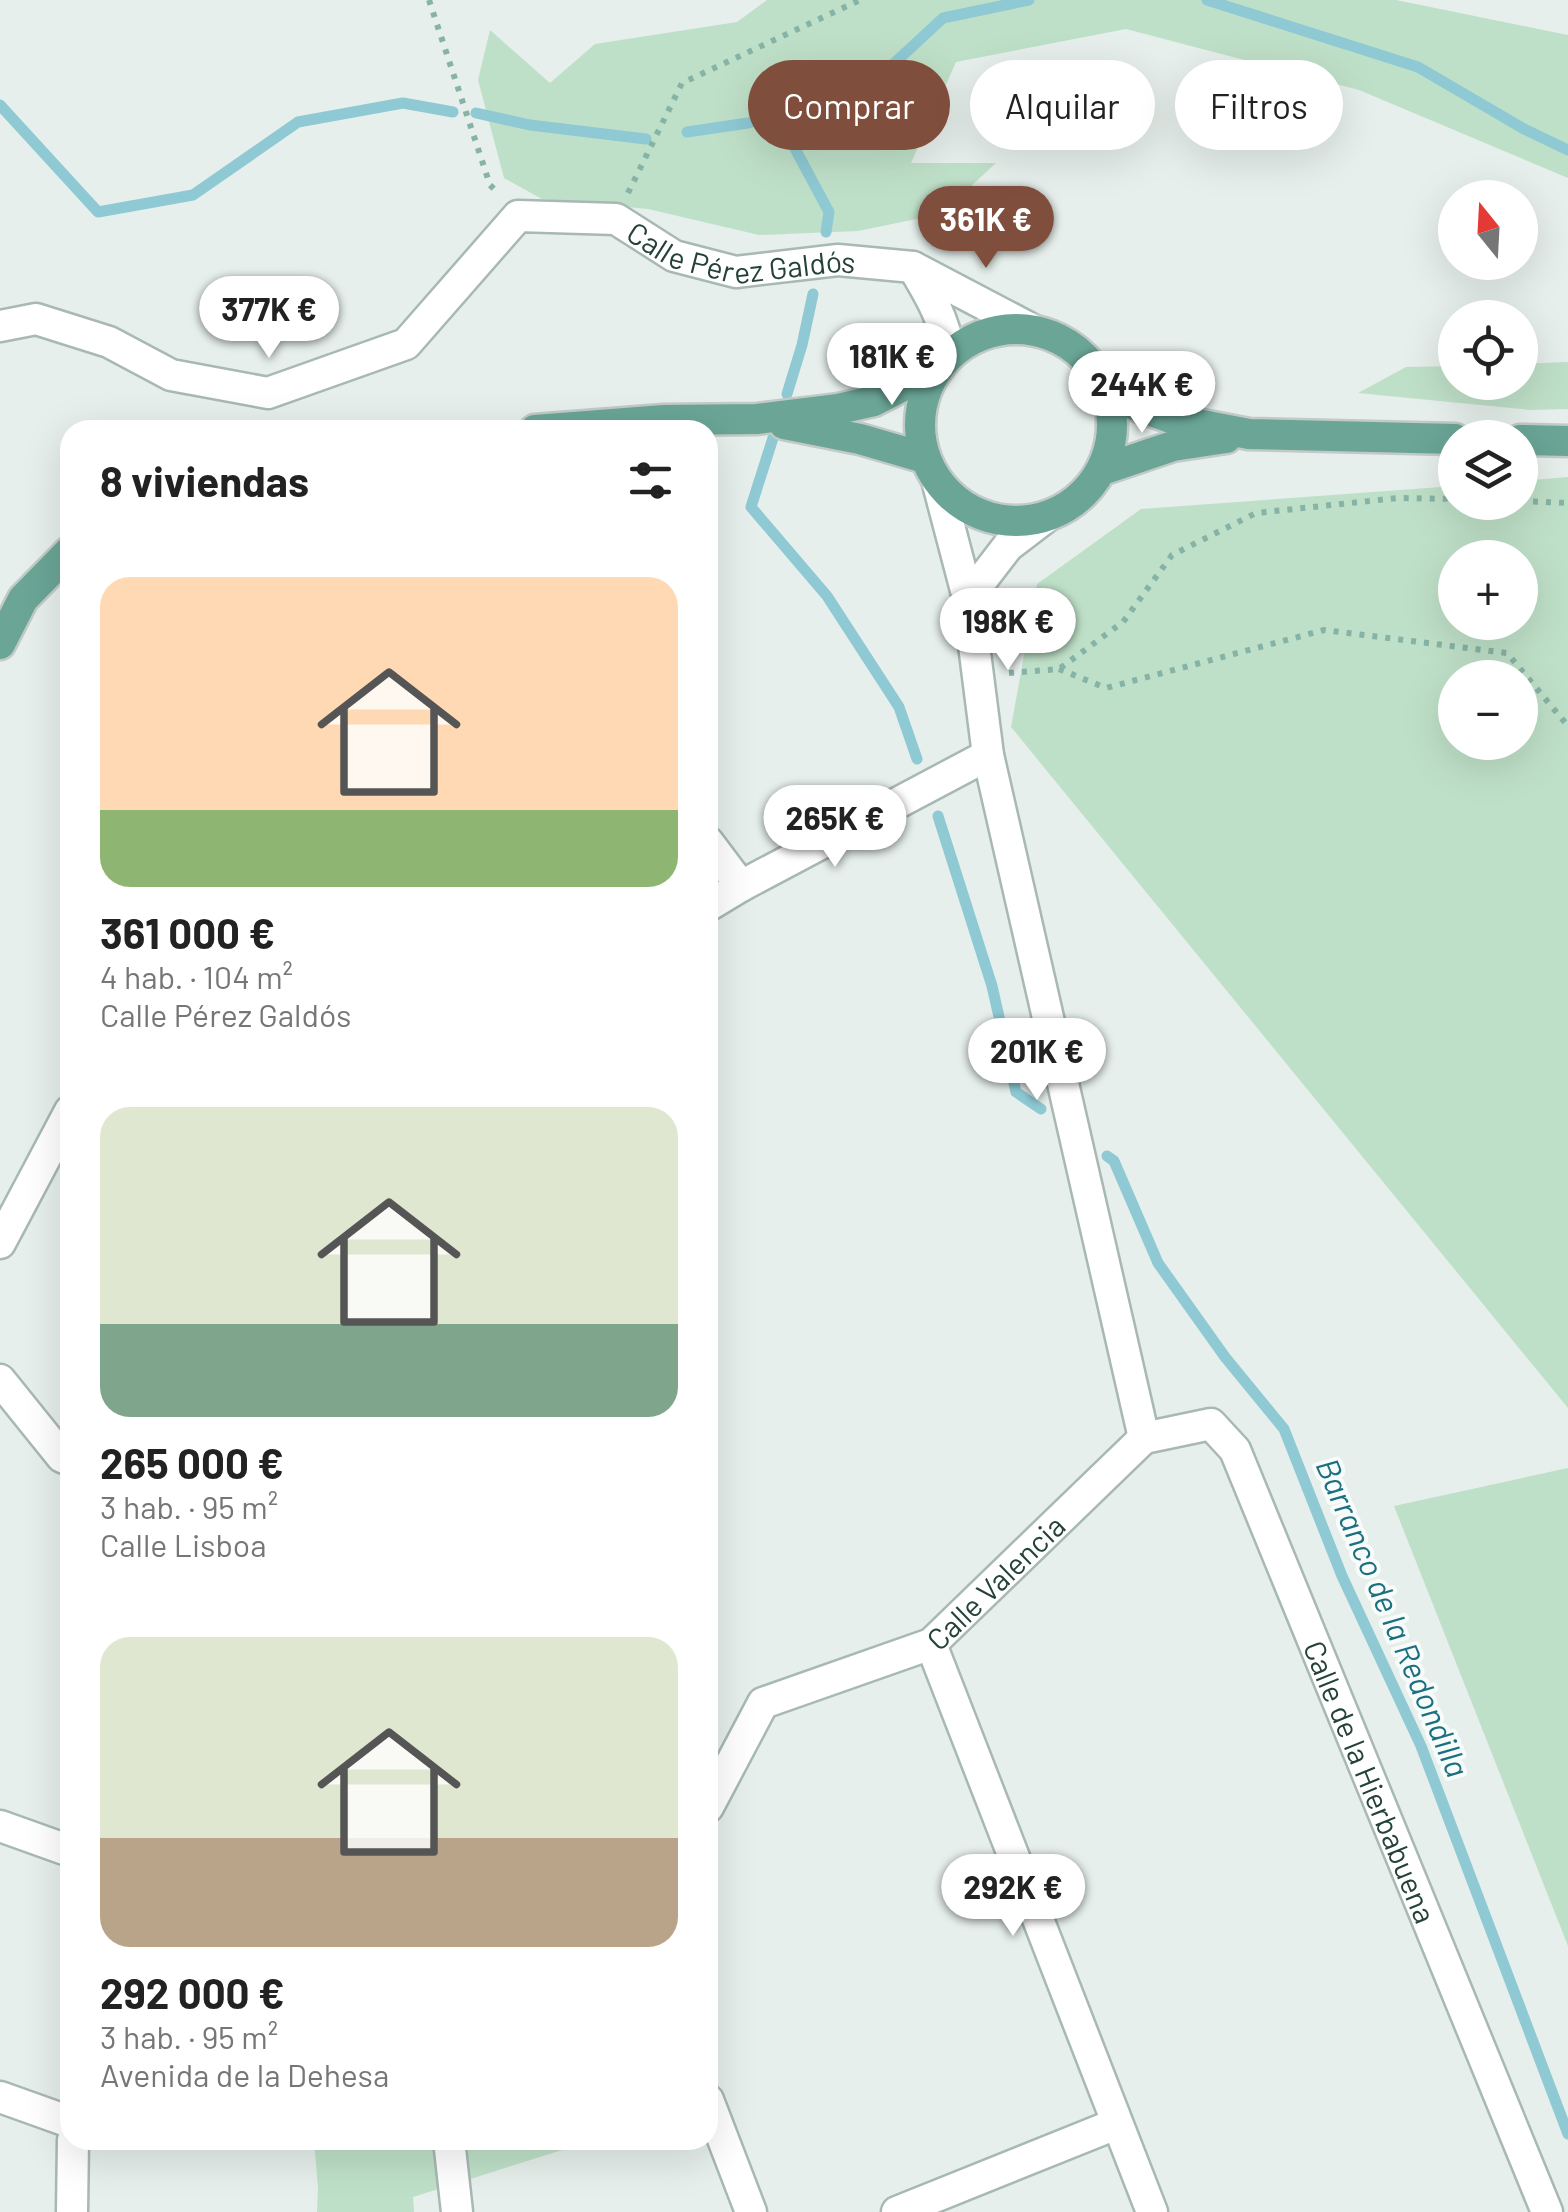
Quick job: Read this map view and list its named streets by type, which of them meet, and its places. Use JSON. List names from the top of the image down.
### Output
{
  "streets": {
    "street": ["Calle Pérez Galdós", "Calle Valencia", "Calle de la Hierbabuena"]
  },
  "crossings": [
    ["Calle Valencia", "Calle de la Hierbabuena"]
  ],
  "water": ["Barranco de la Redondilla"],
  "north": "top",
  "page": {
    "chip": ["Comprar", "Alquilar", "Filtros"],
    "map_buttons": ["+", "−"],
    "price": [
      "361K €",
      "377K €",
      "181K €",
      "244K €",
      "198K €",
      "265K €",
      "201K €",
      "292K €"
    ],
    "heading": "8 viviendas",
    "list": [
      {
        "name": "361 000 €",
        "note": "4 hab. · 104 m² · Calle Pérez Galdós"
      },
      {
        "name": "265 000 €",
        "note": "3 hab. · 95 m² · Calle Lisboa"
      },
      {
        "name": "292 000 €",
        "note": "3 hab. · 95 m² · Avenida de la Dehesa"
      }
    ]
  }
}
